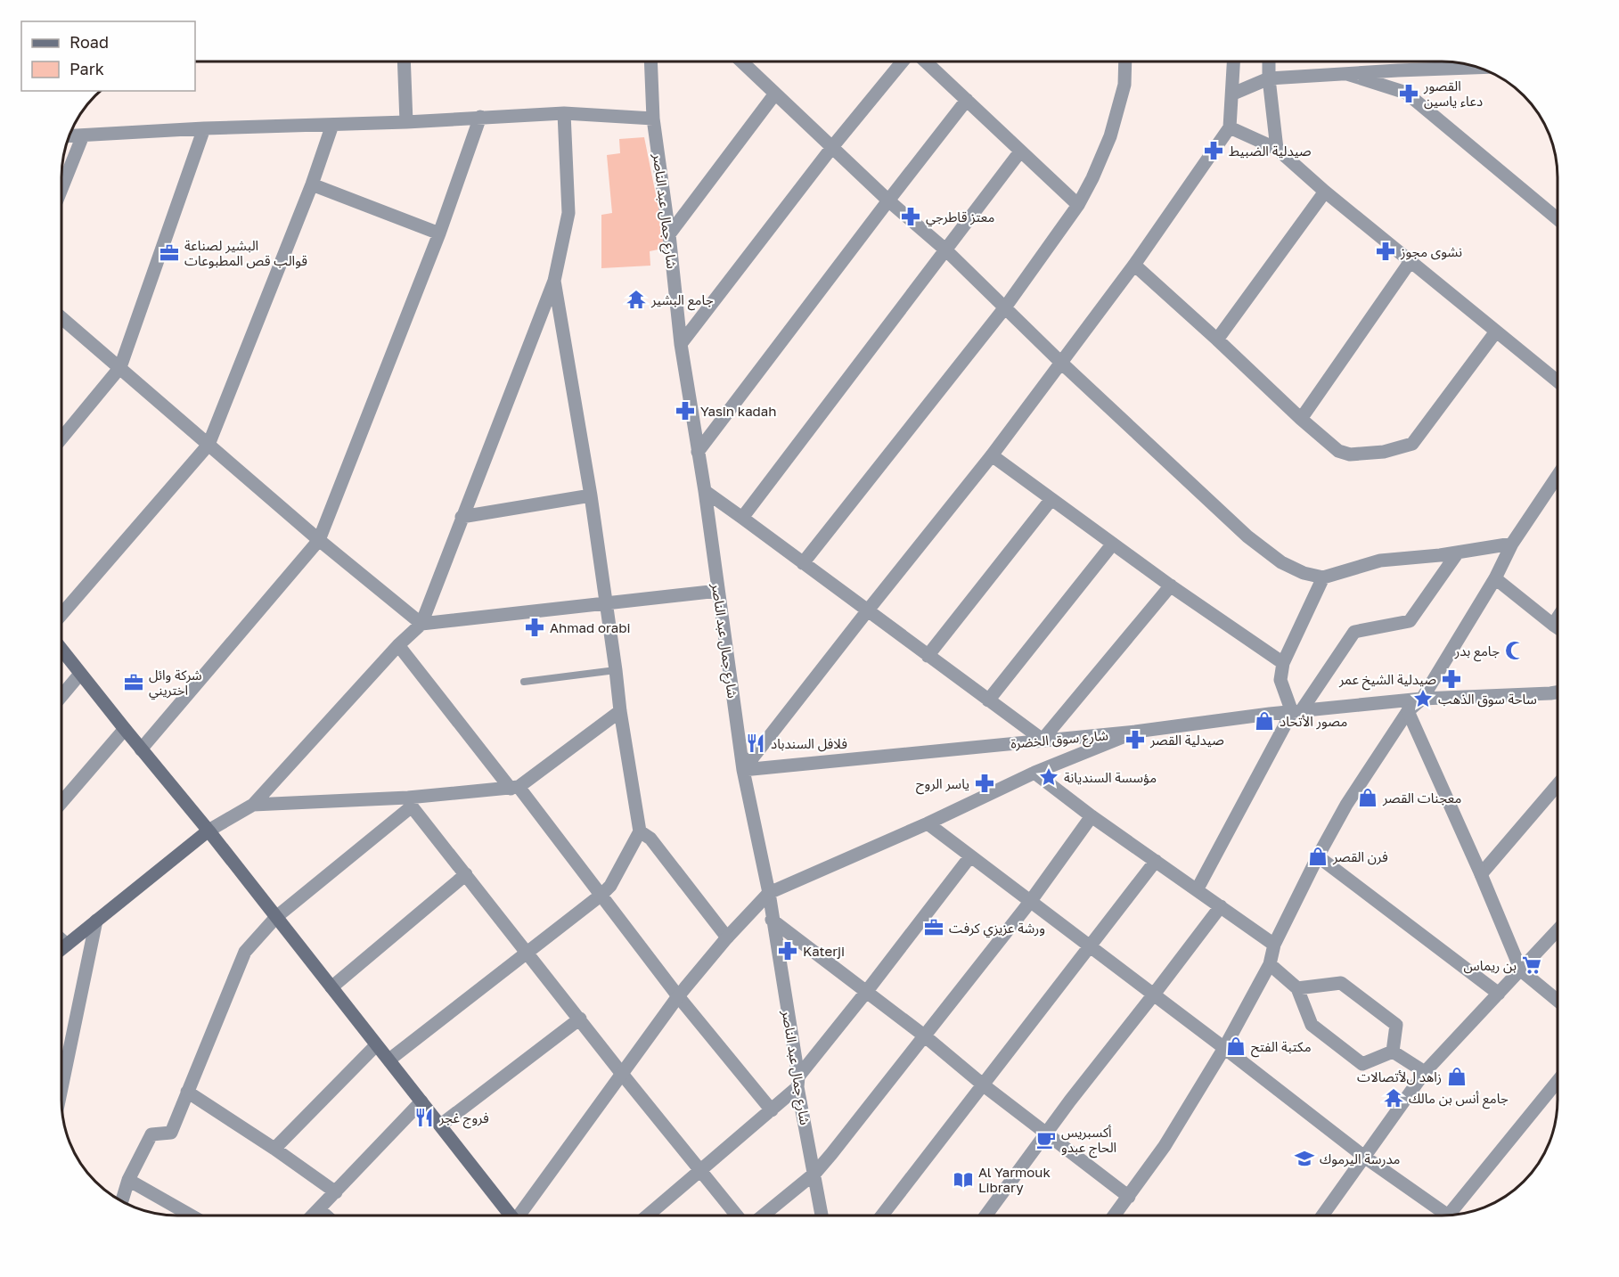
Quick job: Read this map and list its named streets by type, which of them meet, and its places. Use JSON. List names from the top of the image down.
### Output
{
  "streets": {
    "street": ["شارع جمال عبد الناصر", "شارع سوق الخضرة"]
  },
  "crossings": [
    ["شارع جمال عبد الناصر", "شارع سوق الخضرة"]
  ],
  "places": {
    "pharmacy": [
      "القصور دعاء ياسين",
      "صيدلية الضبيط",
      "معتز قاطرجي",
      "نشوى مجوز",
      "Yasin kadah",
      "Ahmad orabi",
      "صيدلية الشيخ عمر",
      "صيدلية القصر",
      "ياسر الروح",
      "Katerji"
    ],
    "office": ["البشير لصناعة قوالب قص المطبوعات", "شركة وائل اختريني", "ورشة عزيزي كرفت"],
    "temple": ["جامع البشير", "جامع أنس بن مالك"],
    "mosque": ["جامع بدر"],
    "place": ["ساحة سوق الذهب", "مؤسسة السنديانة"],
    "shop": [
      "مصور اﻷتحاد",
      "معجنات القصر",
      "فرن القصر",
      "مكتبة الفتح",
      "زاهد لﻷتصالات"
    ],
    "restaurant": ["فلافل السندباد", "فروج غجر"],
    "supermarket": ["بن ريماس"],
    "cafe": ["أكسبريس الحاج عبدو"],
    "school or university": ["مدرسة اليرموك"],
    "library": ["Al Yarmouk Library"]
  },
  "legend": ["Road", "Park"]
}
